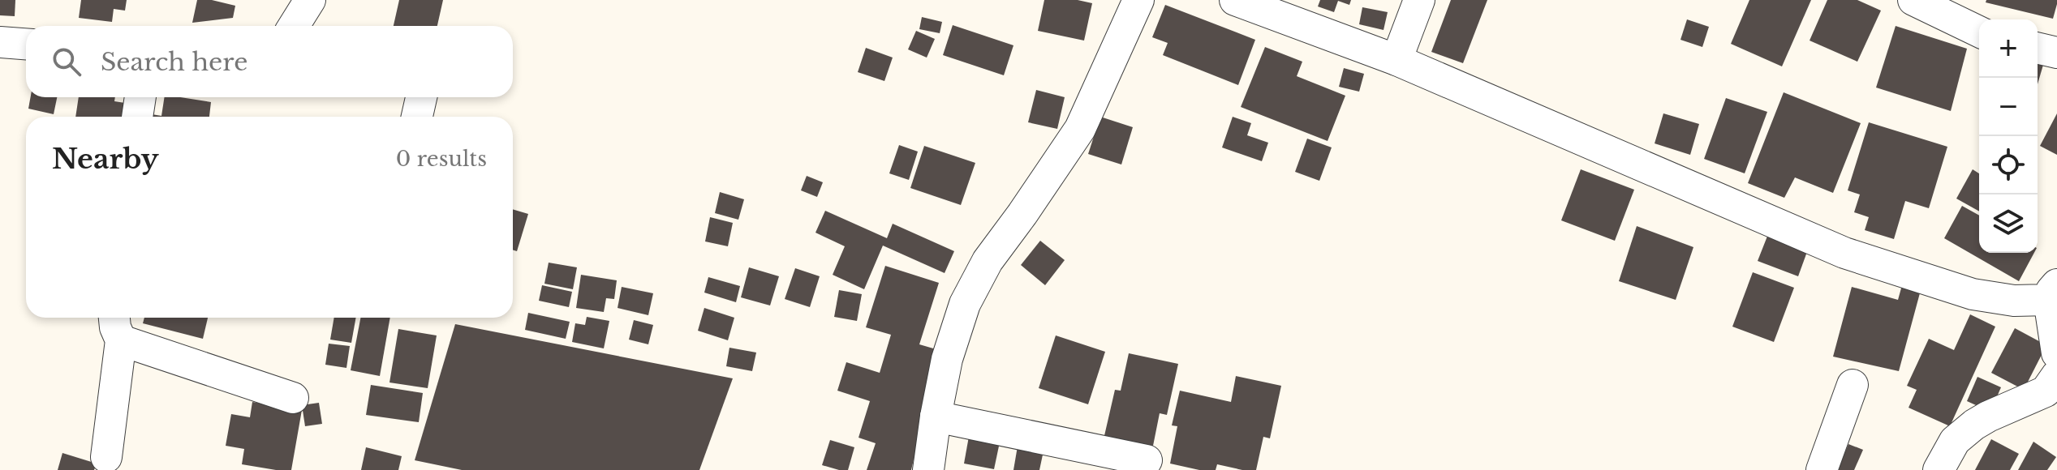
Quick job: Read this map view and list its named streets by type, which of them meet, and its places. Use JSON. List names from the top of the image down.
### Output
{
  "page": {
    "map_buttons": ["+", "−"],
    "search": "Search here",
    "heading": ["Nearby", "0 results"]
  }
}
